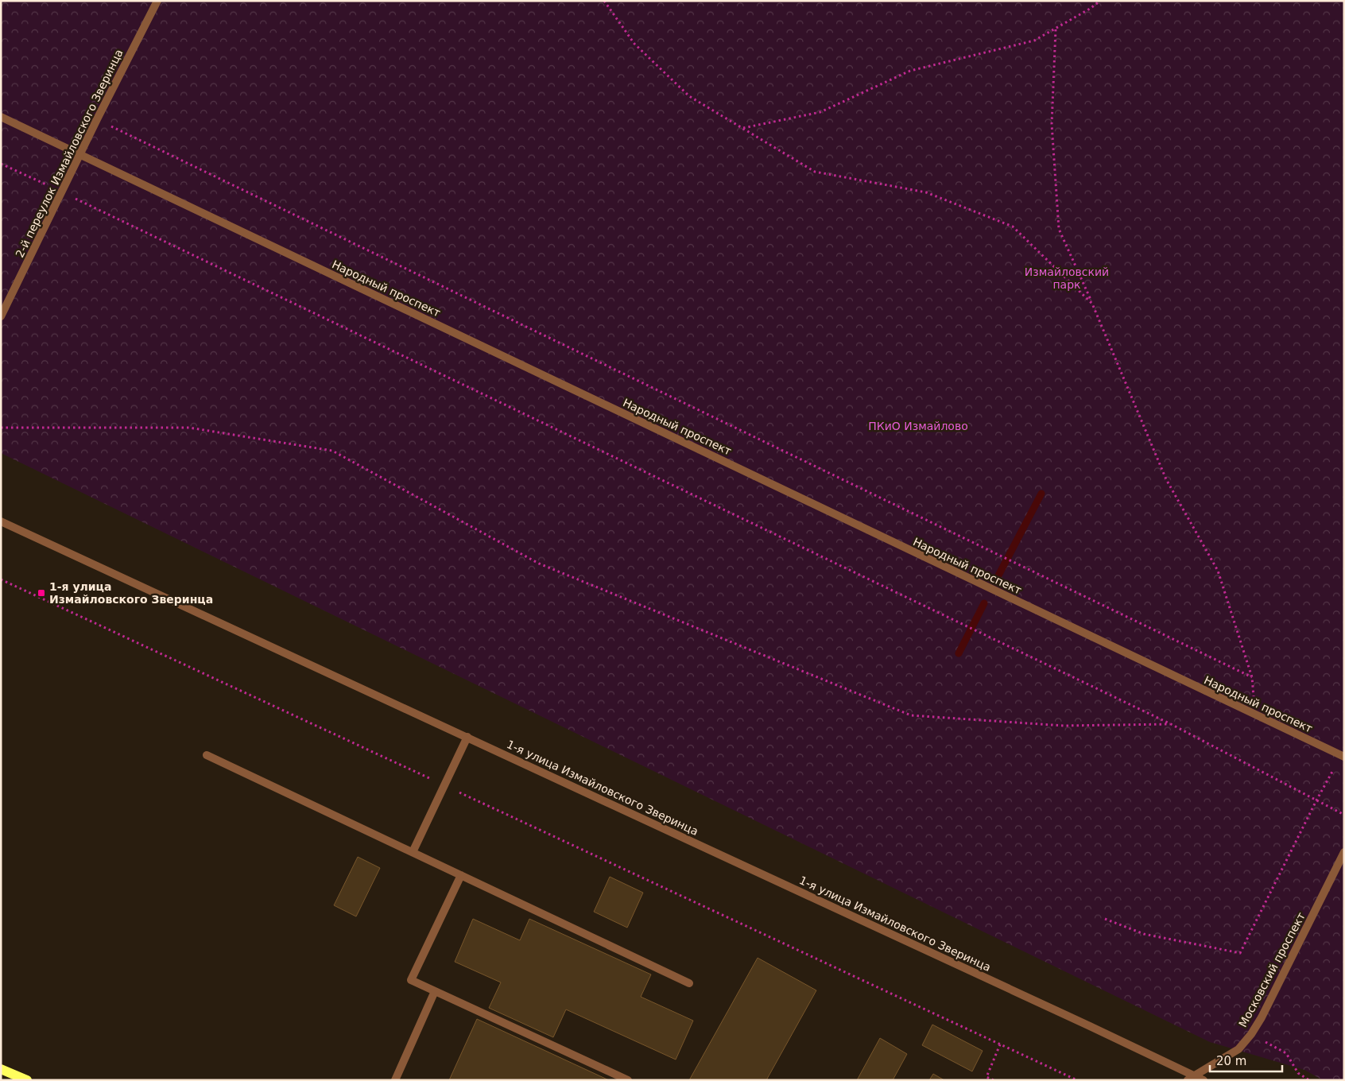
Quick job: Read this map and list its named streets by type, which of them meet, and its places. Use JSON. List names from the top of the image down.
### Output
{
  "streets": {
    "street": [
      "2-й переулок Измайловского Зверинца",
      "Народный проспект",
      "1-я улица Измайловского Зверинца",
      "Московский проспект"
    ]
  },
  "crossings": [
    ["2-й переулок Измайловского Зверинца", "Народный проспект"],
    ["1-я улица Измайловского Зверинца", "Московский проспект"]
  ],
  "parks": ["Измайловский парк", "ПКиО Измайлово"],
  "places": {
    "transit": ["1-я улица Измайловского Зверинца"]
  },
  "scale_bar": "20 m"
}
